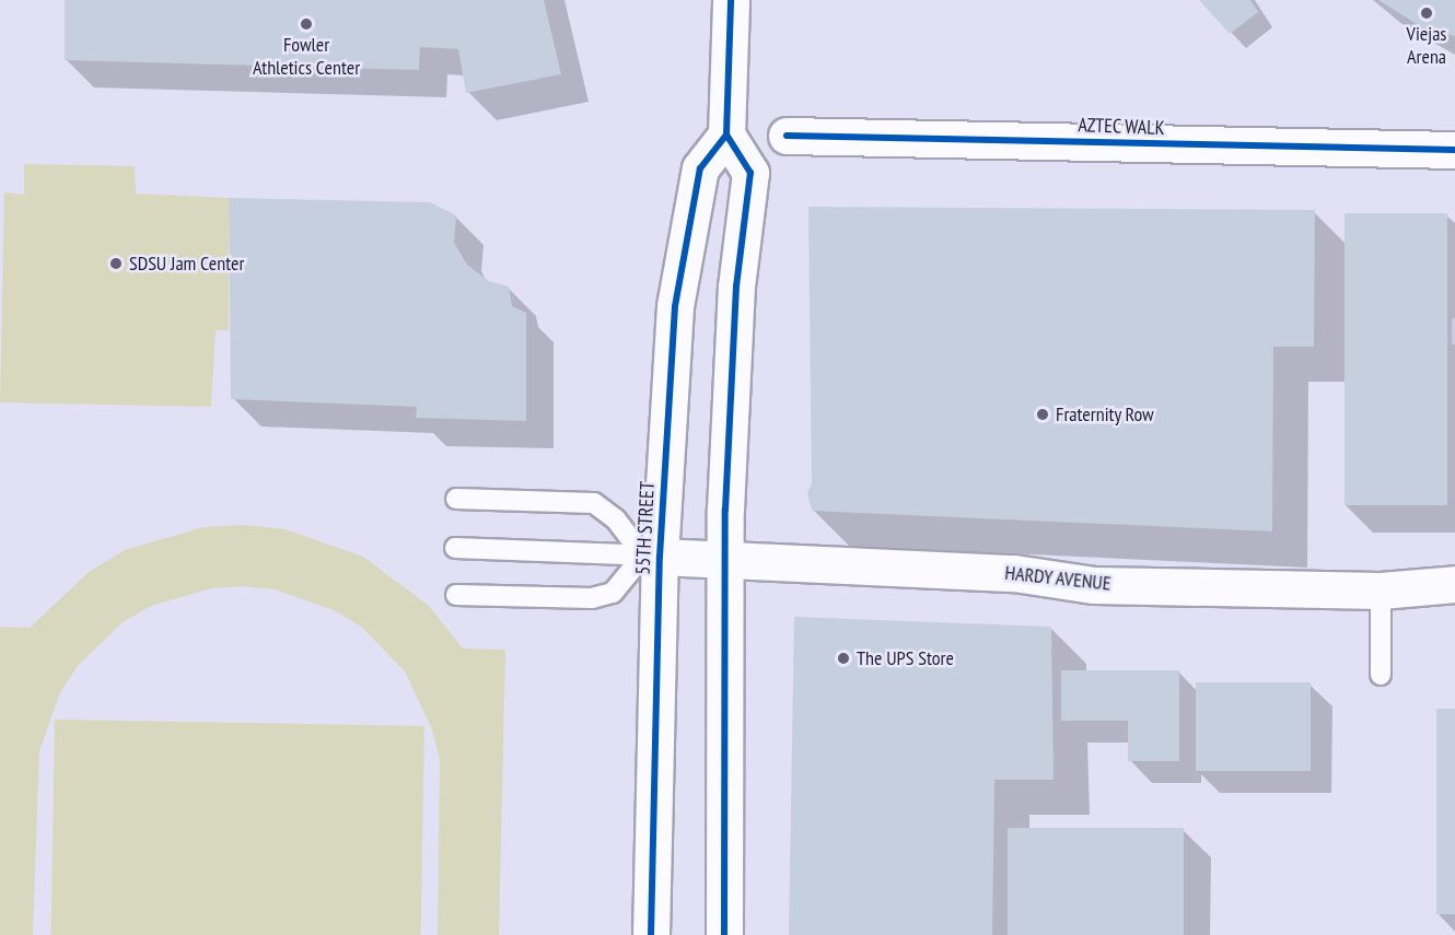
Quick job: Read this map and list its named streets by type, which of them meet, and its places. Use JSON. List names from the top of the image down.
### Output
{
  "streets": {
    "street": ["AZTEC WALK", "55TH STREET", "HARDY AVENUE"]
  },
  "crossings": [
    ["55TH STREET", "HARDY AVENUE"]
  ],
  "places": [
    "Viejas Arena",
    "Fowler Athletics Center",
    "SDSU Jam Center",
    "Fraternity Row",
    "The UPS Store"
  ]
}
